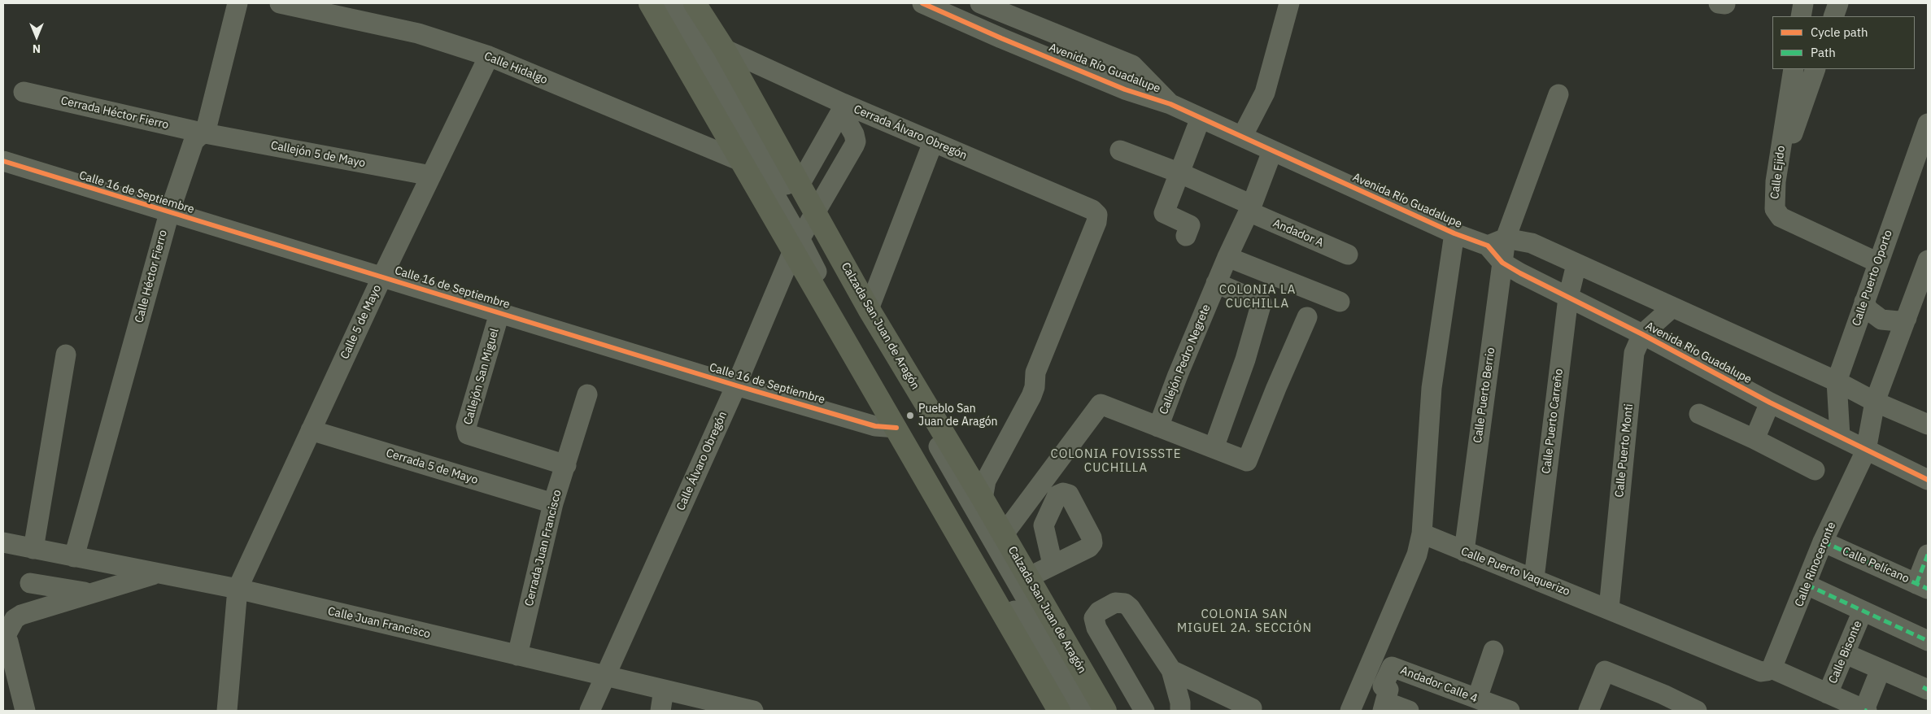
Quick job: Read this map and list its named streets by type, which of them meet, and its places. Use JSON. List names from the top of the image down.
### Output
{
  "streets": {
    "main road": ["Calzada San Juan de Aragón"],
    "street": [
      "Calle Hidalgo",
      "Avenida Río Guadalupe",
      "Cerrada Héctor Fierro",
      "Cerrada Álvaro Obregón",
      "Callejón 5 de Mayo",
      "Calle Ejido",
      "Calle 16 de Septiembre",
      "Andador A",
      "Calle Héctor Fierro",
      "Calle Puerto Oporto",
      "Calle 5 de Mayo",
      "Callejón Pedro Negrete",
      "Callejón San Miguel",
      "Calle Puerto Berrio",
      "Calle Puerto Carreño",
      "Calle Puerto Monti",
      "Calle Álvaro Obregón",
      "Cerrada 5 de Mayo",
      "Cerrada Juan Francisco",
      "Calle Rinoceronte",
      "Calle Pelícano",
      "Calle Puerto Vaquerizo",
      "Calle Juan Francisco",
      "Calle Bisonte",
      "Andador Calle 4"
    ]
  },
  "crossings": [
    ["Calle Hidalgo", "Calle 5 de Mayo"],
    ["Calle Hidalgo", "Calzada San Juan de Aragón"],
    ["Avenida Río Guadalupe", "Calle Puerto Oporto"],
    ["Avenida Río Guadalupe", "Callejón Pedro Negrete"],
    ["Avenida Río Guadalupe", "Calle Puerto Berrio"],
    ["Avenida Río Guadalupe", "Calle Puerto Carreño"],
    ["Avenida Río Guadalupe", "Calle Puerto Monti"],
    ["Avenida Río Guadalupe", "Calle Rinoceronte"],
    ["Cerrada Héctor Fierro", "Callejón 5 de Mayo"],
    ["Cerrada Héctor Fierro", "Calle Héctor Fierro"],
    ["Cerrada Álvaro Obregón", "Calzada San Juan de Aragón"],
    ["Cerrada Álvaro Obregón", "Calle Álvaro Obregón"],
    ["Callejón 5 de Mayo", "Calle Héctor Fierro"],
    ["Callejón 5 de Mayo", "Calle 5 de Mayo"],
    ["Calle Ejido", "Calle Puerto Oporto"],
    ["Calle 16 de Septiembre", "Calle Héctor Fierro"],
    ["Calle 16 de Septiembre", "Calle 5 de Mayo"],
    ["Calle 16 de Septiembre", "Calzada San Juan de Aragón"],
    ["Calle 16 de Septiembre", "Callejón San Miguel"],
    ["Calle 16 de Septiembre", "Calle Álvaro Obregón"],
    ["Andador A", "Callejón Pedro Negrete"],
    ["Calle Héctor Fierro", "Calle Juan Francisco"],
    ["Calle 5 de Mayo", "Cerrada 5 de Mayo"],
    ["Calle 5 de Mayo", "Calle Juan Francisco"],
    ["Calzada San Juan de Aragón", "Callejón Pedro Negrete"],
    ["Calzada San Juan de Aragón", "Calle Álvaro Obregón"],
    ["Callejón San Miguel", "Cerrada Juan Francisco"],
    ["Calle Puerto Berrio", "Calle Puerto Vaquerizo"],
    ["Calle Puerto Carreño", "Calle Puerto Vaquerizo"],
    ["Calle Puerto Monti", "Calle Puerto Vaquerizo"],
    ["Calle Álvaro Obregón", "Calle Juan Francisco"],
    ["Cerrada 5 de Mayo", "Cerrada Juan Francisco"],
    ["Cerrada Juan Francisco", "Calle Juan Francisco"],
    ["Calle Rinoceronte", "Calle Pelícano"],
    ["Calle Rinoceronte", "Calle Puerto Vaquerizo"],
    ["Calle Puerto Vaquerizo", "Calle Bisonte"]
  ],
  "districts": ["COLONIA LA CUCHILLA", "COLONIA FOVISSSTE CUCHILLA", "COLONIA SAN MIGUEL 2A. SECCIÓN"],
  "places": ["Pueblo San Juan de Aragón"],
  "legend": ["Cycle path", "Path"],
  "north": "bottom"
}
